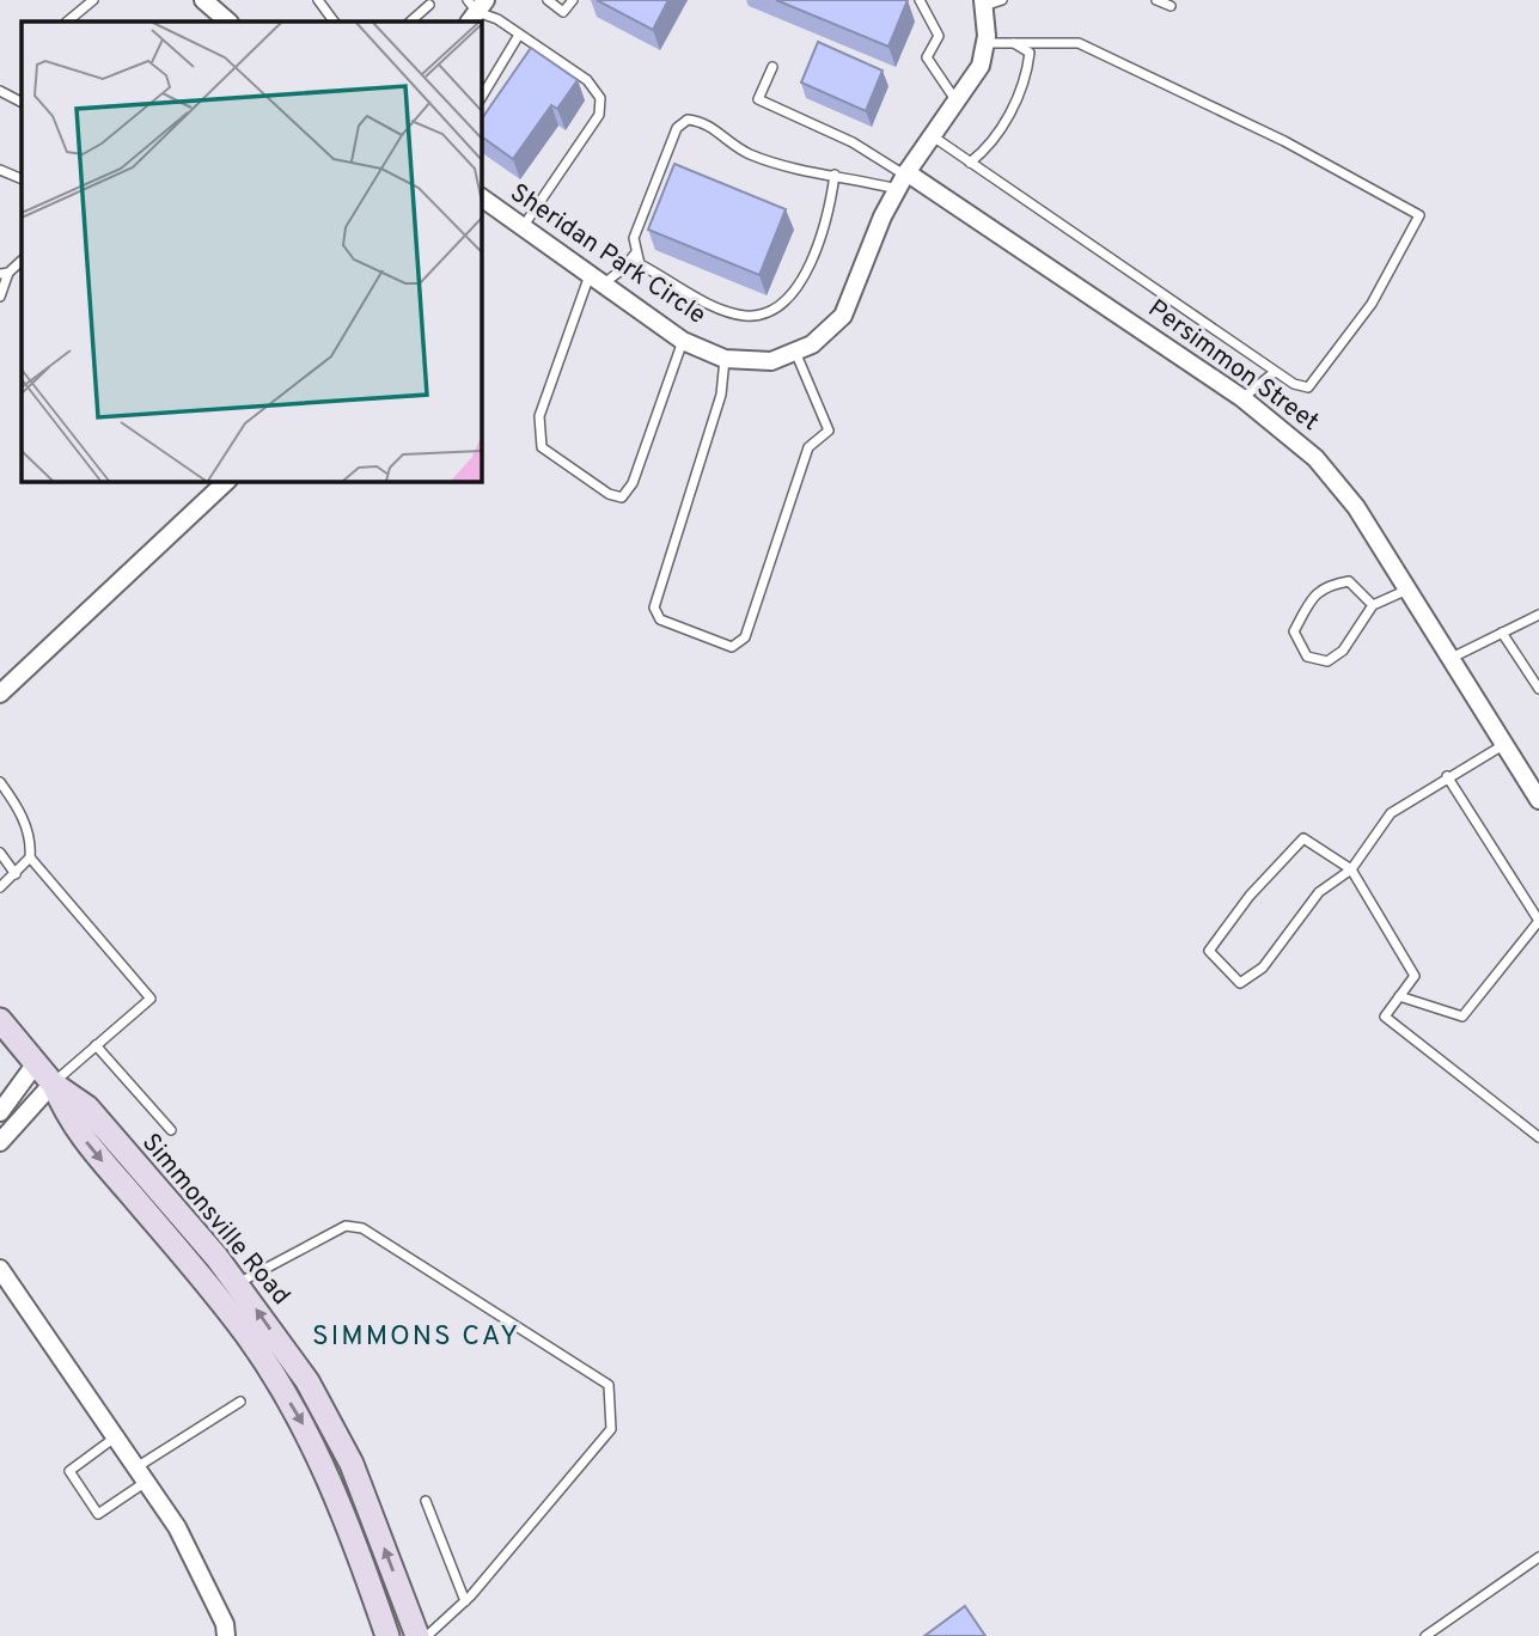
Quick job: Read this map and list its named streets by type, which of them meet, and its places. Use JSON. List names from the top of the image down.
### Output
{
  "streets": {
    "street": ["Sheridan Park Circle", "Persimmon Street", "Simmonsville Road"]
  },
  "crossings": [
    ["Sheridan Park Circle", "Persimmon Street"]
  ],
  "districts": ["SIMMONS CAY"]
}
